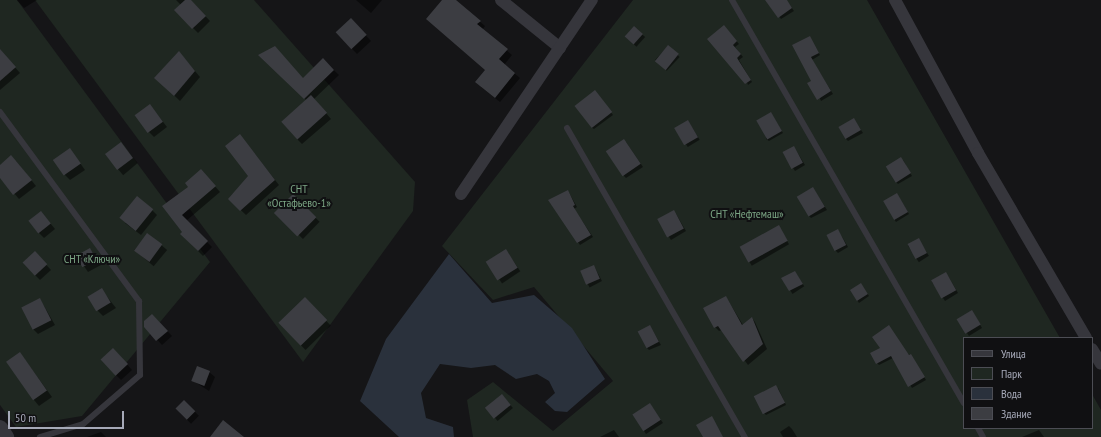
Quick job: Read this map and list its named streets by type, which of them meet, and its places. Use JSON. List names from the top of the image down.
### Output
{
  "parks": ["СНТ «Остафьево-1»", "СНТ «Нефтемаш»", "СНТ «Ключи»"],
  "legend": [
    "Улица",
    "Парк",
    "Вода",
    "Здание"
  ],
  "scale_bar": "50 m"
}
